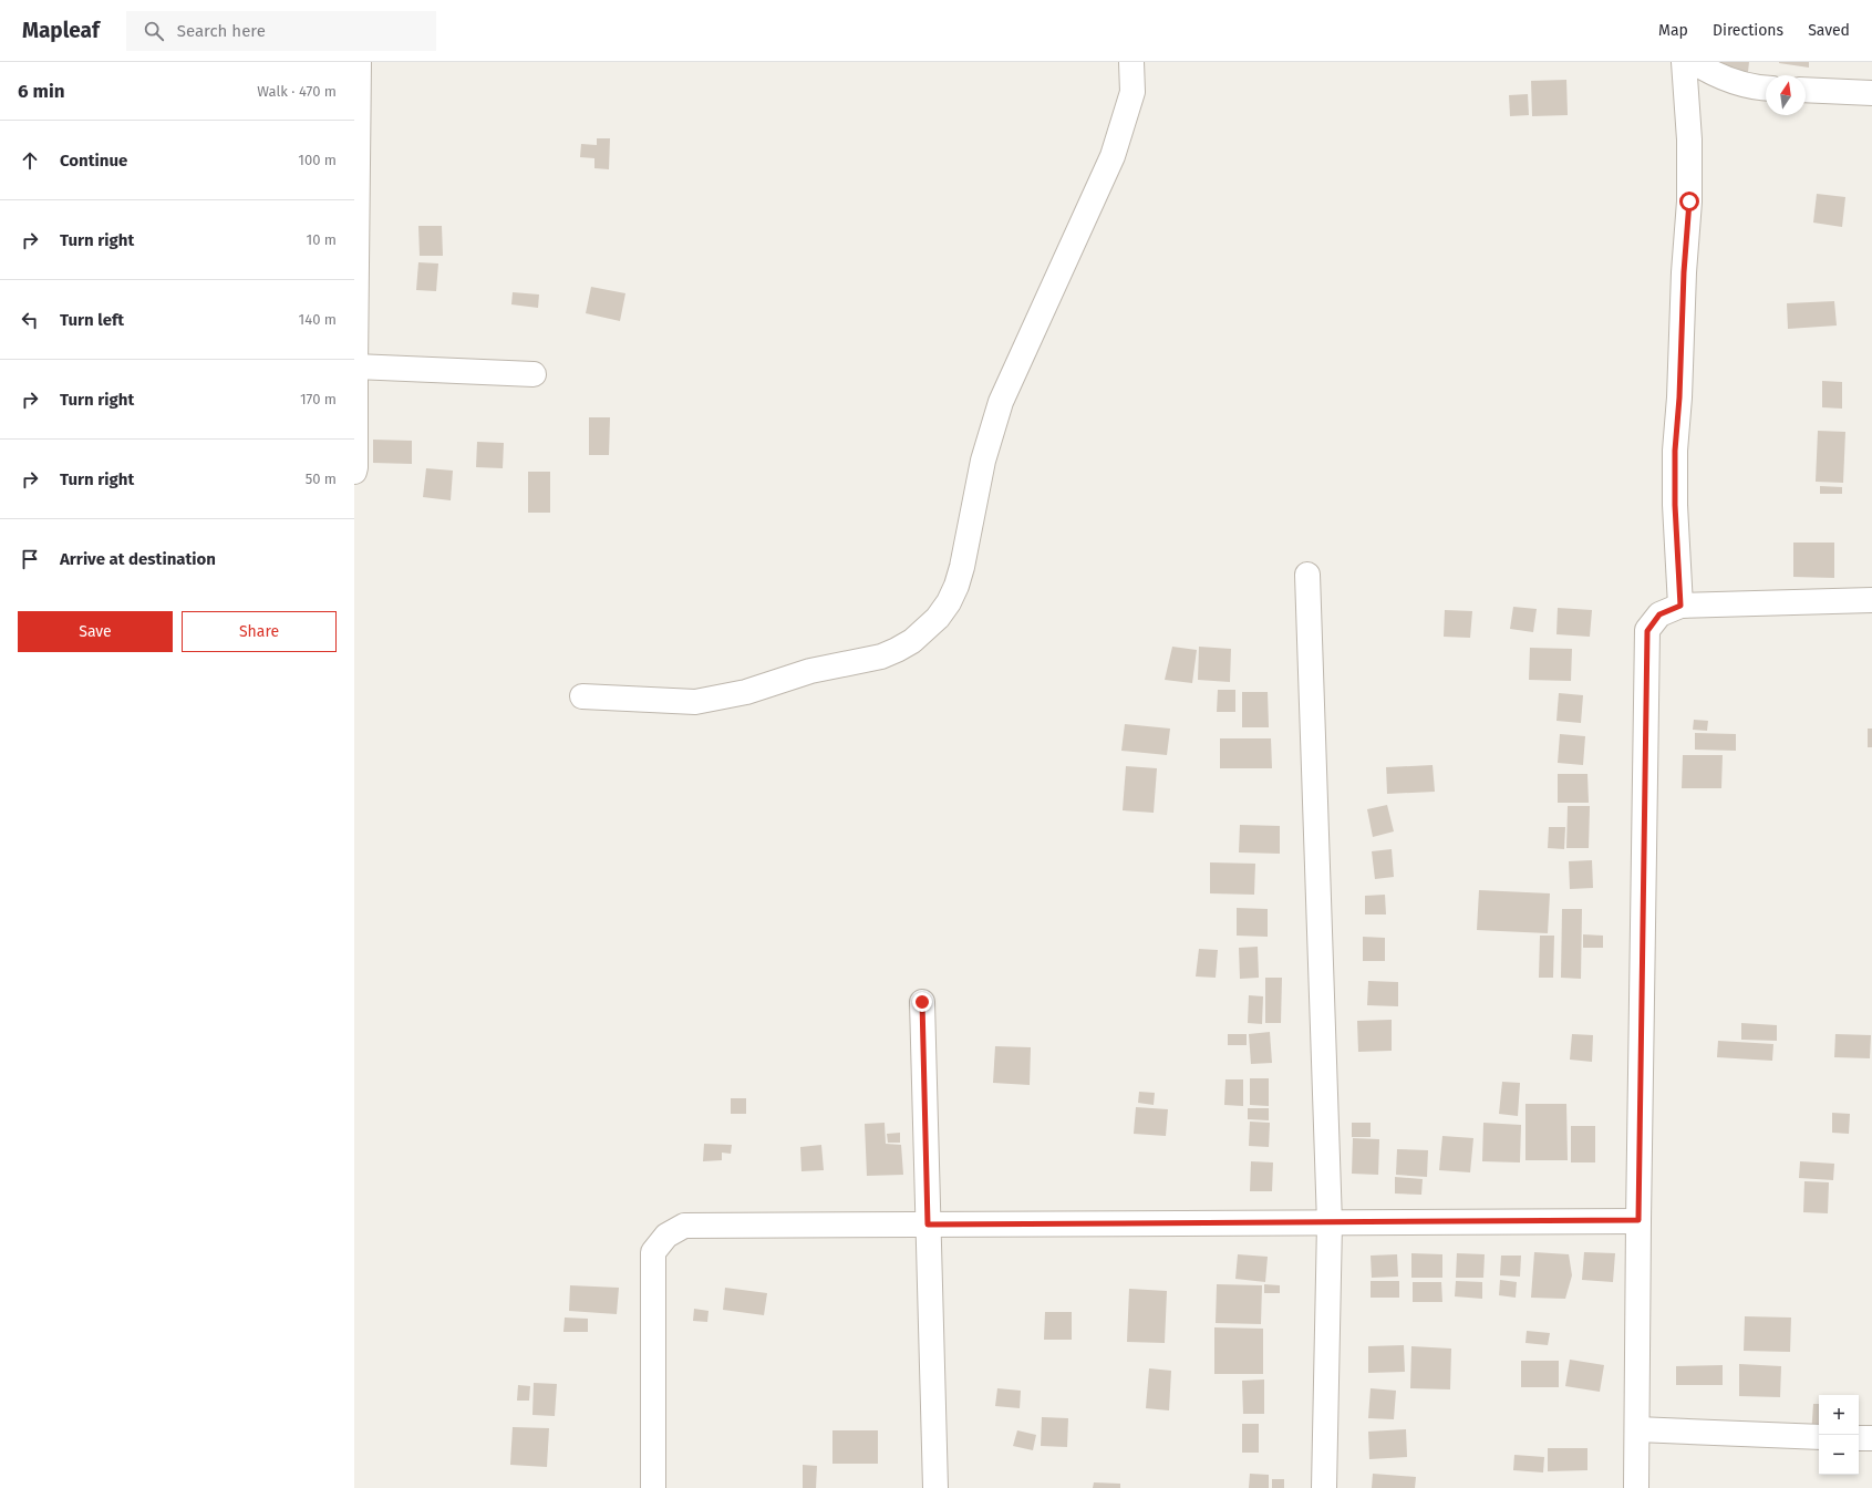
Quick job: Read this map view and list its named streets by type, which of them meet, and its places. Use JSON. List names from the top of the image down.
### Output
{
  "north": "top",
  "page": {
    "header": "Mapleaf",
    "search": "Search here",
    "nav": ["Map", "Directions", "Saved"],
    "heading": ["6 min", "Walk · 470 m"],
    "list": [
      ["Continue", "100 m"],
      ["Turn right", "10 m"],
      ["Turn left", "140 m"],
      ["Turn right", "170 m"],
      ["Turn right", "50 m"],
      "Arrive at destination"
    ],
    "buttons": ["Save", "Share"],
    "map_buttons": ["+", "−"]
  }
}
